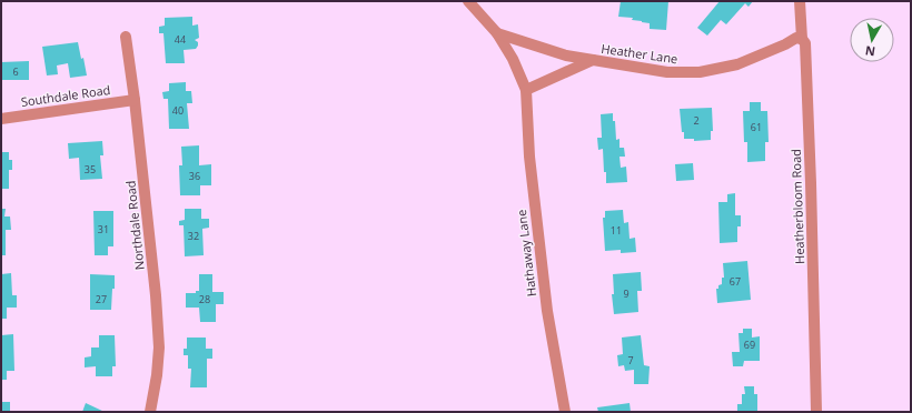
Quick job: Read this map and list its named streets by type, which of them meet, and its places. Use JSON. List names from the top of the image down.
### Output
{
  "streets": {
    "street": [
      "Heather Lane",
      "Southdale Road",
      "Heatherbloom Road",
      "Northdale Road",
      "Hathaway Lane"
    ]
  },
  "crossings": [
    ["Heather Lane", "Heatherbloom Road"],
    ["Heather Lane", "Hathaway Lane"],
    ["Southdale Road", "Northdale Road"]
  ],
  "house_numbers": [
    "44",
    "6",
    "40",
    "2",
    "61",
    "35",
    "36",
    "31",
    "11",
    "32",
    "67",
    "9",
    "27",
    "28",
    "69",
    "7"
  ],
  "north": "bottom"
}
